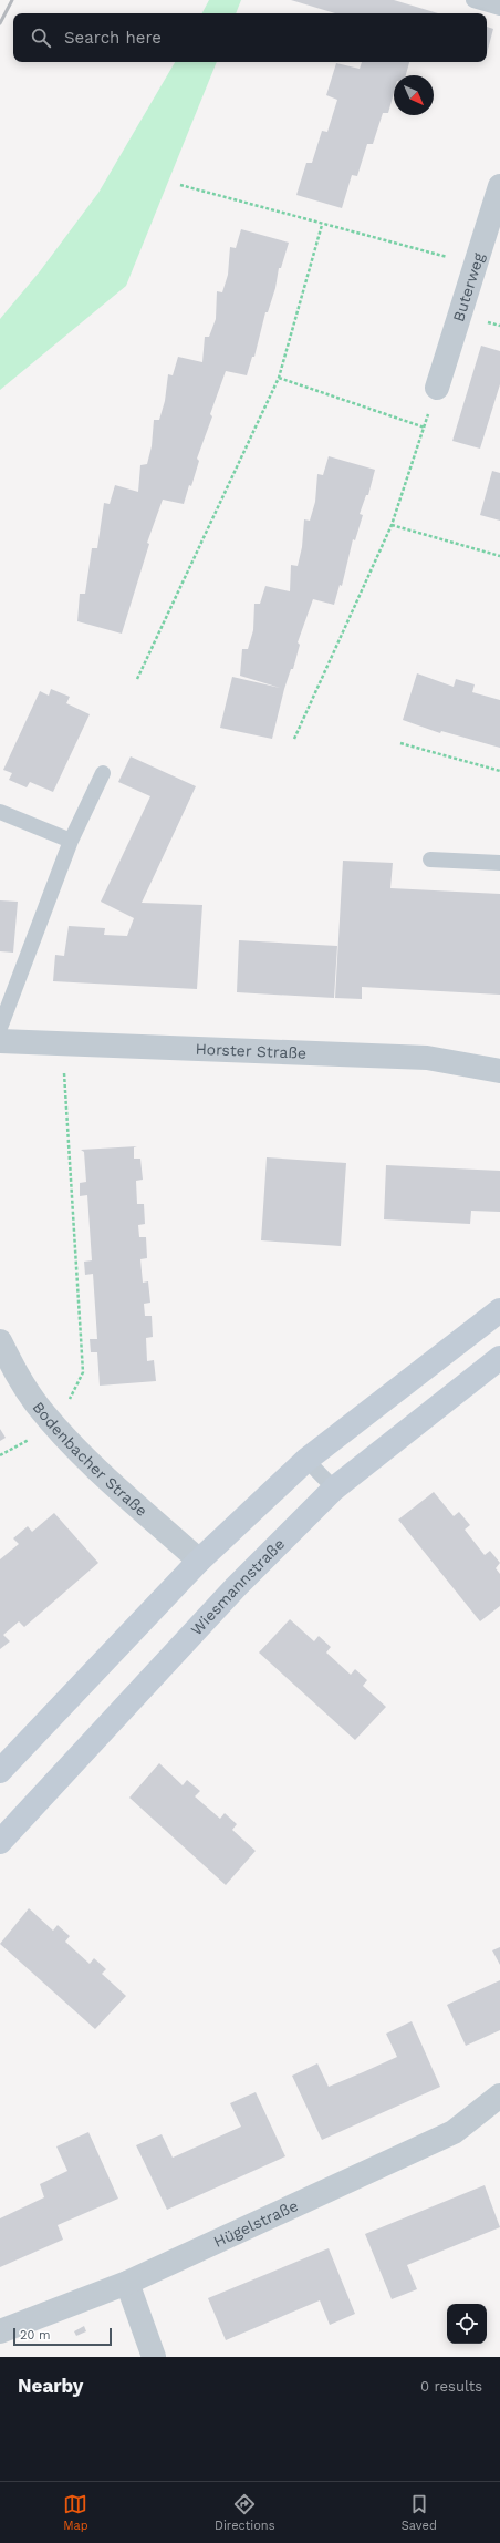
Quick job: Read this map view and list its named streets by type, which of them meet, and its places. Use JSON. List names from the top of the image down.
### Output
{
  "streets": {
    "main road": ["Wiesmannstraße"],
    "street": [
      "Buterweg",
      "Horster Straße",
      "Bodenbacher Straße",
      "Hügelstraße"
    ]
  },
  "scale_bar": "20 m",
  "north": "bottom right",
  "page": {
    "search": "Search here",
    "scale": "20 m",
    "heading": ["Nearby", "0 results"],
    "nav": ["Map", "Directions", "Saved"]
  }
}
